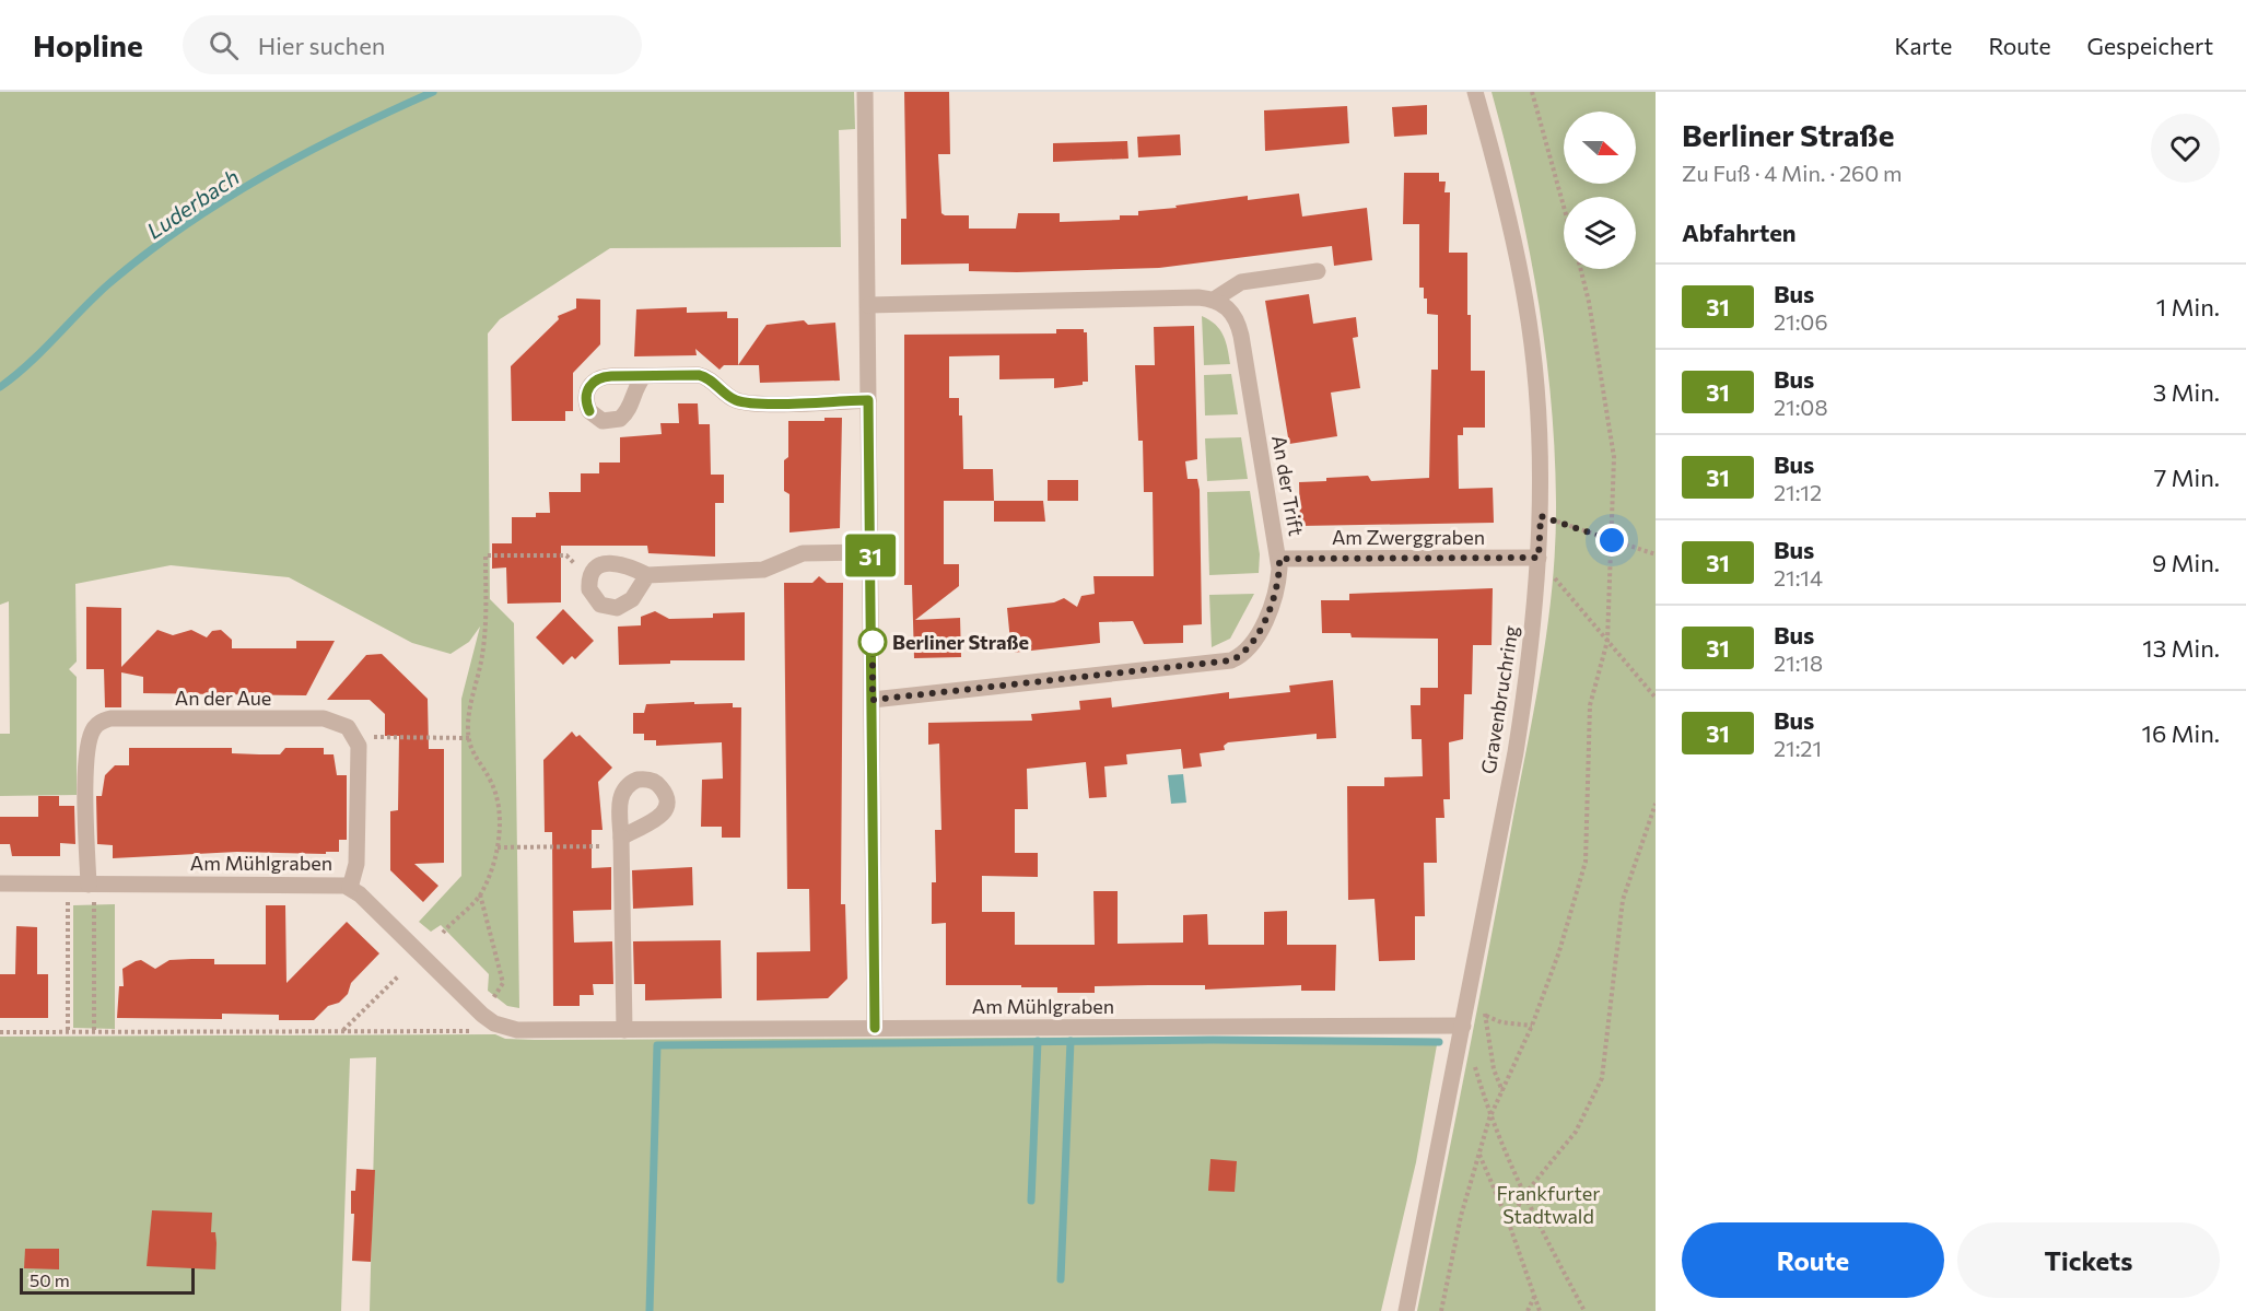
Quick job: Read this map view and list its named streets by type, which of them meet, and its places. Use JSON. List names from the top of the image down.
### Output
{
  "streets": {
    "street": [
      "An der Trift",
      "Am Zwerggraben",
      "An der Aue",
      "Gravenbruchring",
      "Am Mühlgraben"
    ]
  },
  "crossings": [
    ["An der Trift", "Am Zwerggraben"],
    ["Am Zwerggraben", "Gravenbruchring"],
    ["An der Aue", "Am Mühlgraben"],
    ["Gravenbruchring", "Am Mühlgraben"]
  ],
  "water": ["Luderbach"],
  "parks": ["Frankfurter Stadtwald"],
  "places": ["Berliner Straße"],
  "lines": ["bus line 31"],
  "scale_bar": "50 m",
  "north": "right",
  "page": {
    "header": "Hopline",
    "search": "Hier suchen",
    "nav": ["Karte", "Route", "Gespeichert"],
    "on_map": "31",
    "heading": [
      ["Berliner Straße", "Zu Fuß · 4 Min. · 260 m"],
      "Abfahrten"
    ],
    "list": [
      {
        "mark": "31",
        "name": "Bus",
        "note": "21:06",
        "value": "1 Min."
      },
      {
        "mark": "31",
        "name": "Bus",
        "note": "21:08",
        "value": "3 Min."
      },
      {
        "mark": "31",
        "name": "Bus",
        "note": "21:12",
        "value": "7 Min."
      },
      {
        "mark": "31",
        "name": "Bus",
        "note": "21:14",
        "value": "9 Min."
      },
      {
        "mark": "31",
        "name": "Bus",
        "note": "21:18",
        "value": "13 Min."
      },
      {
        "mark": "31",
        "name": "Bus",
        "note": "21:21",
        "value": "16 Min."
      }
    ],
    "buttons": ["Route", "Tickets"],
    "scale": "50 m"
  }
}
